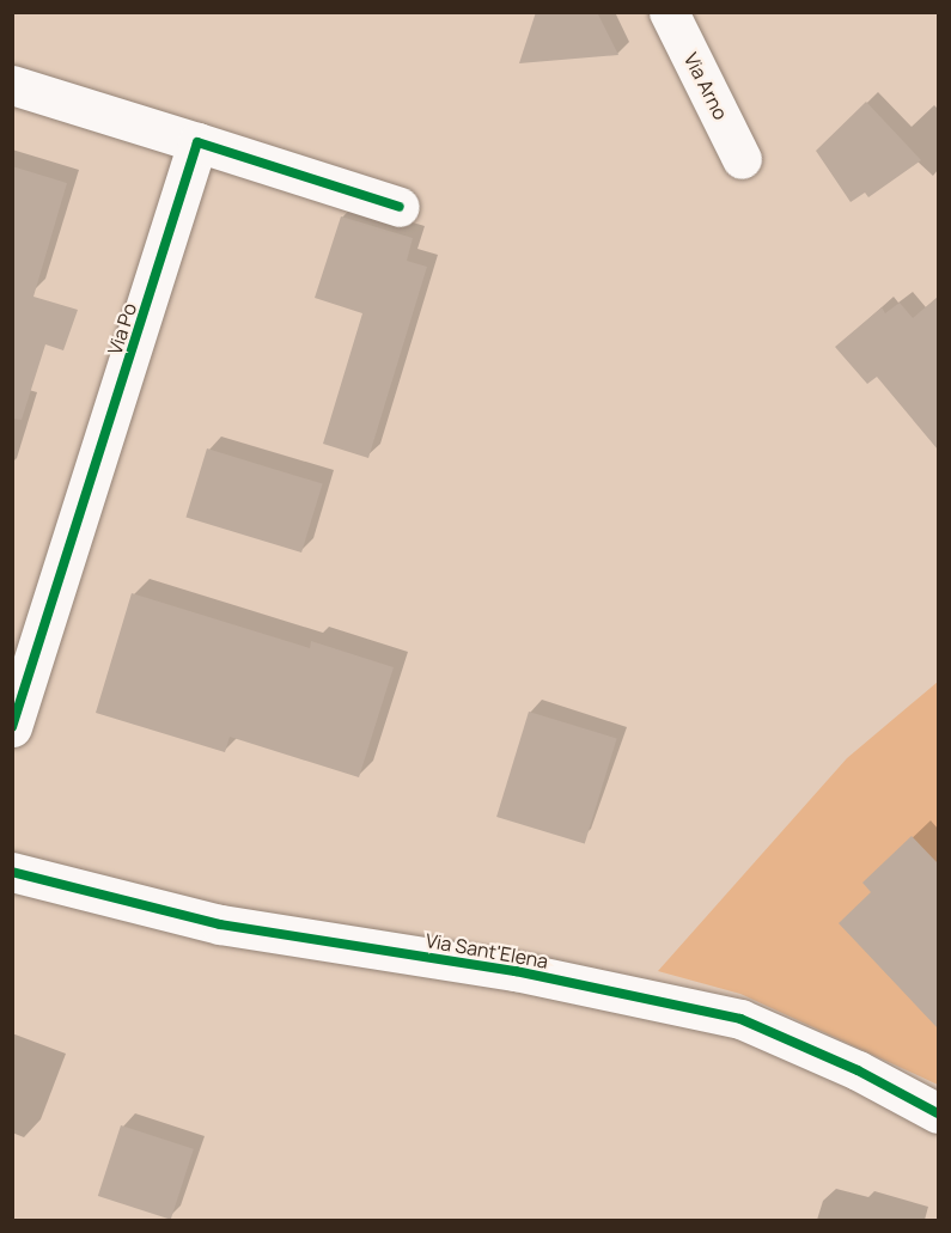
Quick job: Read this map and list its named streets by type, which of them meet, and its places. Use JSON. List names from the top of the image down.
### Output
{
  "streets": {
    "street": ["Via Arno", "Via Po", "Via Sant'Elena"]
  }
}
